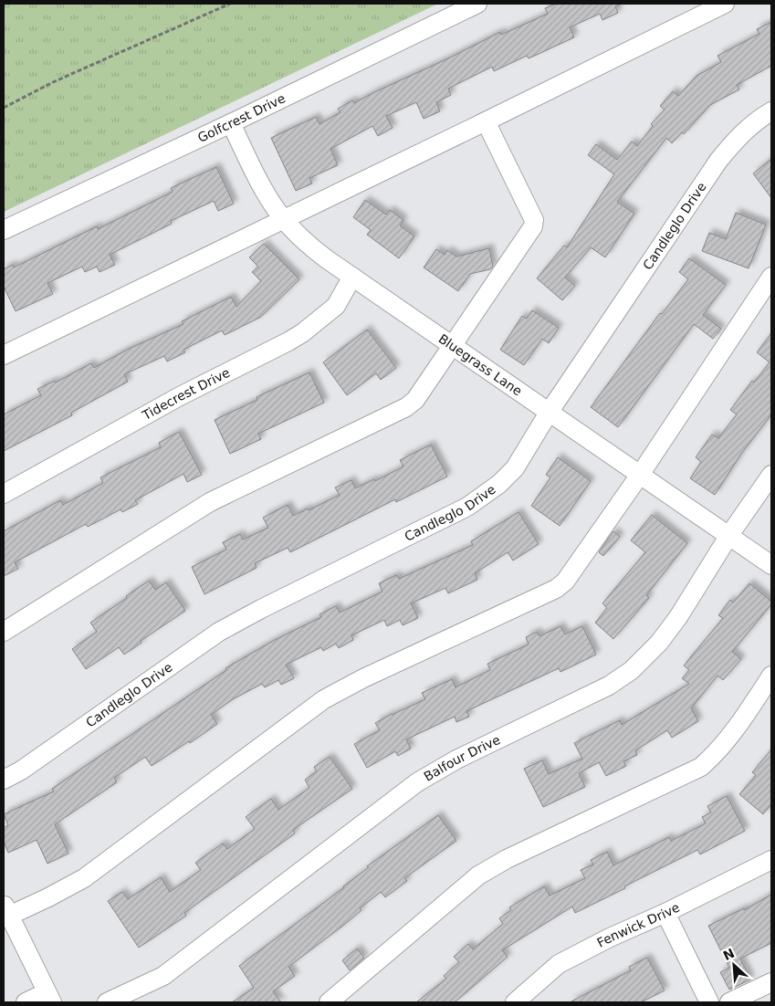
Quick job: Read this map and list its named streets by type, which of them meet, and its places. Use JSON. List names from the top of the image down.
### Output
{
  "streets": {
    "street": [
      "Golfcrest Drive",
      "Candleglo Drive",
      "Bluegrass Lane",
      "Tidecrest Drive",
      "Balfour Drive",
      "Fenwick Drive"
    ]
  },
  "crossings": [
    ["Golfcrest Drive", "Bluegrass Lane"],
    ["Candleglo Drive", "Bluegrass Lane"],
    ["Bluegrass Lane", "Tidecrest Drive"],
    ["Bluegrass Lane", "Balfour Drive"]
  ],
  "north": "top left"
}
